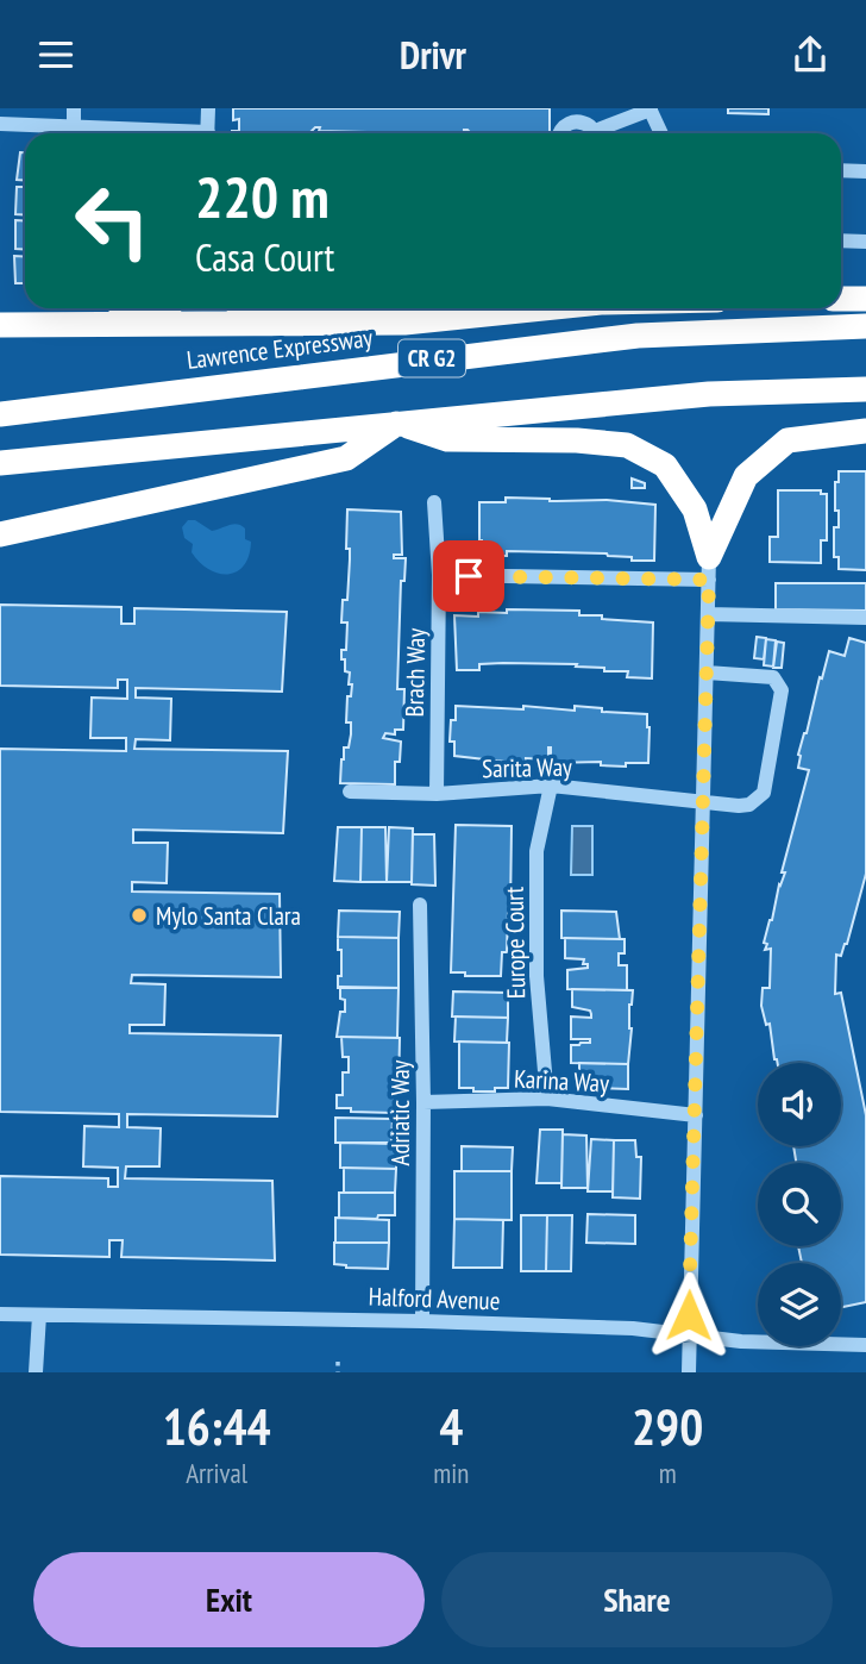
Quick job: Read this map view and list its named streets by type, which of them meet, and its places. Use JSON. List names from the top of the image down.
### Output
{
  "streets": {
    "highway": ["Lawrence Expressway", "CR G2"],
    "street": [
      "Brach Way",
      "Sarita Way",
      "Europe Court",
      "Karina Way",
      "Adriatic Way",
      "Halford Avenue"
    ]
  },
  "crossings": [
    ["Brach Way", "Sarita Way"],
    ["Sarita Way", "Europe Court"],
    ["Europe Court", "Karina Way"],
    ["Karina Way", "Adriatic Way"],
    ["Adriatic Way", "Halford Avenue"]
  ],
  "places": ["Mylo Santa Clara"],
  "page": {
    "header": "Drivr",
    "turn": ["220 m", "Casa Court"],
    "eta": [
      "16:44",
      "Arrival",
      "4",
      "min",
      "290",
      "m"
    ],
    "buttons": ["Exit", "Share"]
  }
}
